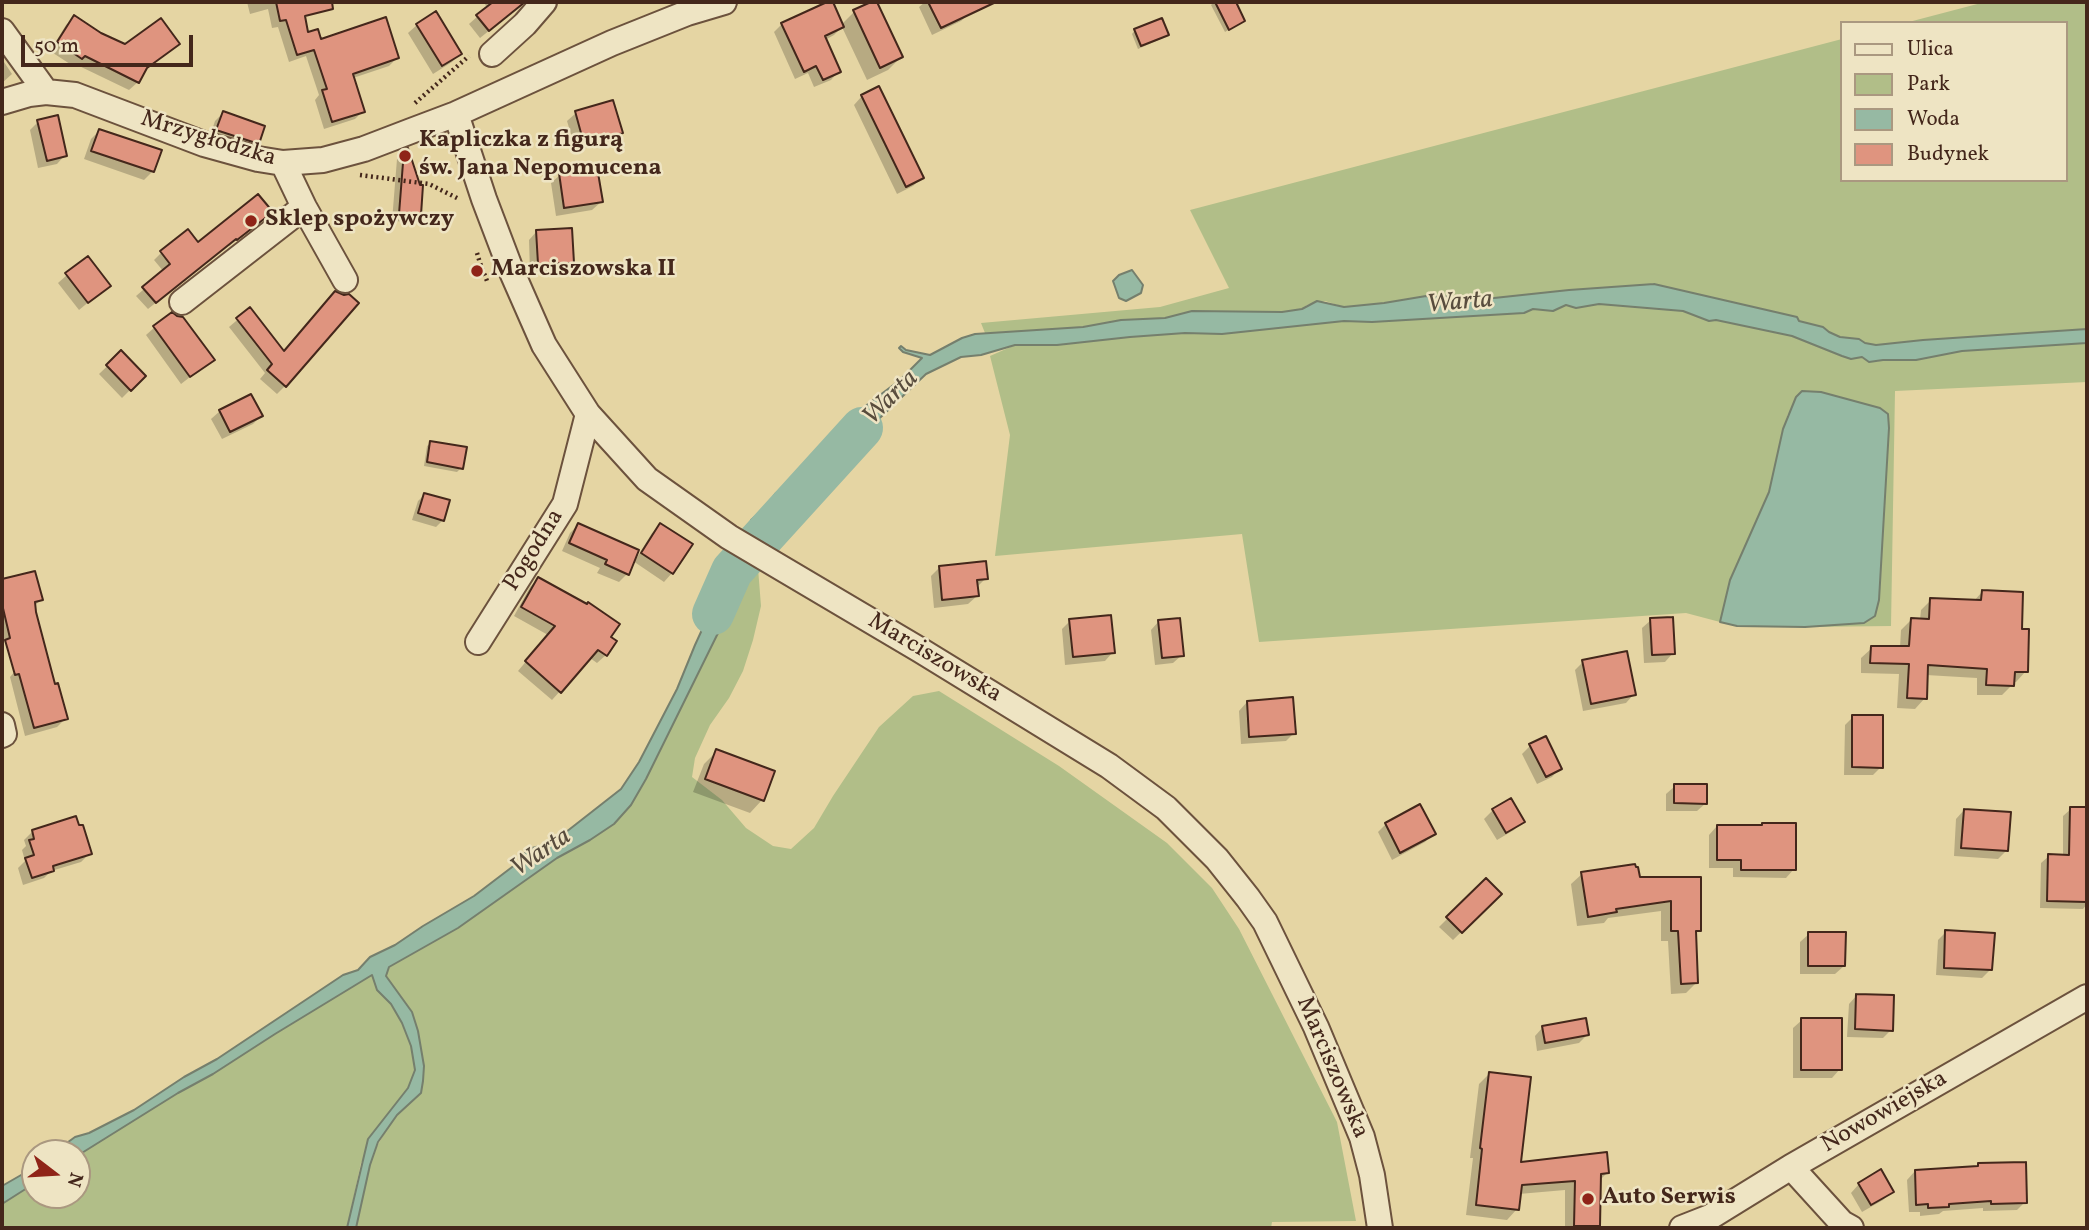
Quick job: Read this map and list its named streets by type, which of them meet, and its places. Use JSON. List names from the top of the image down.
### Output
{
  "streets": {
    "street": [
      "Mrzygłodzka",
      "Pogodna",
      "Marciszowska",
      "Nowowiejska"
    ]
  },
  "crossings": [
    ["Mrzygłodzka", "Marciszowska"],
    ["Pogodna", "Marciszowska"]
  ],
  "water": ["Warta"],
  "places": [
    "Kapliczka z figurą św. Jana Nepomucena",
    "Sklep spożywczy",
    "Marciszowska II",
    "Auto Serwis"
  ],
  "legend": [
    "Ulica",
    "Park",
    "Woda",
    "Budynek"
  ],
  "scale_bar": "50 m",
  "north": "right"
}
